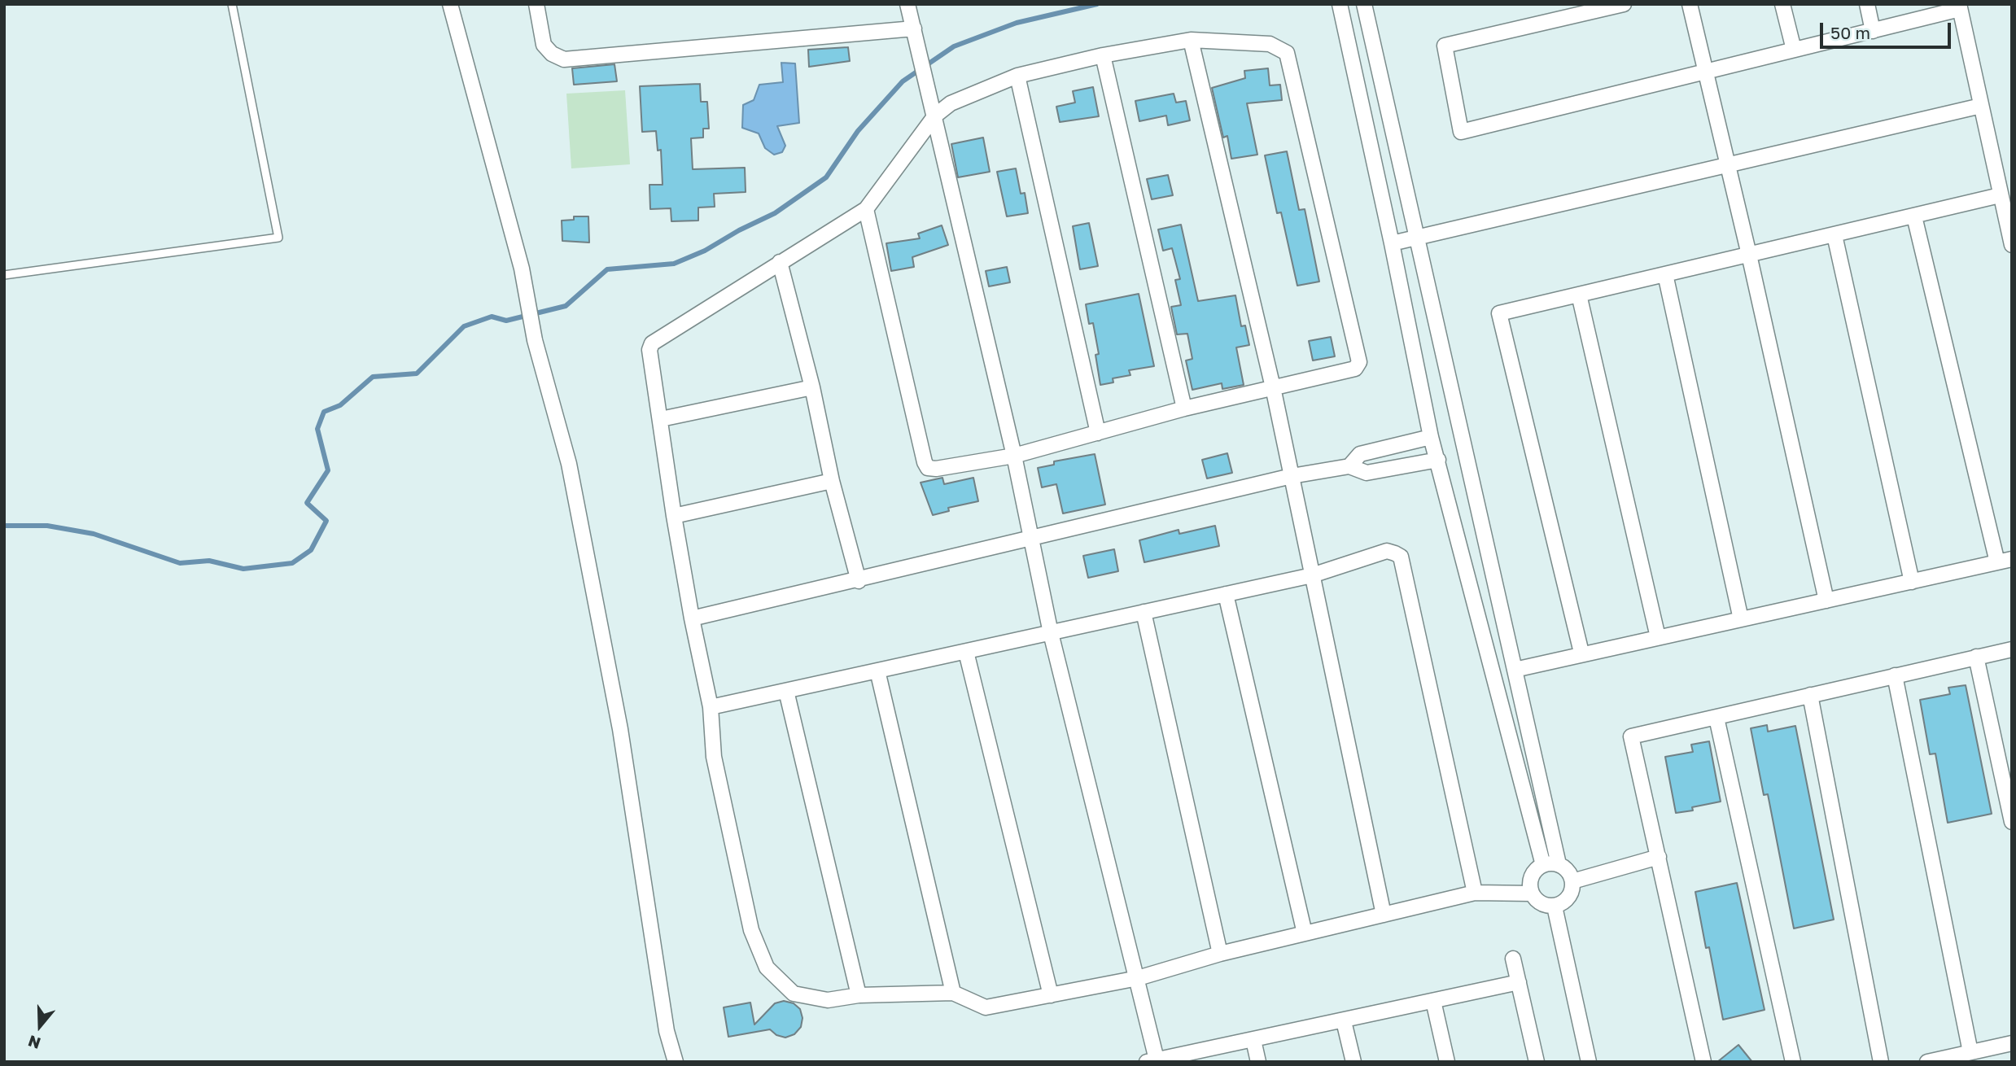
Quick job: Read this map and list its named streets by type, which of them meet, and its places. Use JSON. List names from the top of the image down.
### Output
{
  "scale_bar": "50 m",
  "north": "bottom"
}
